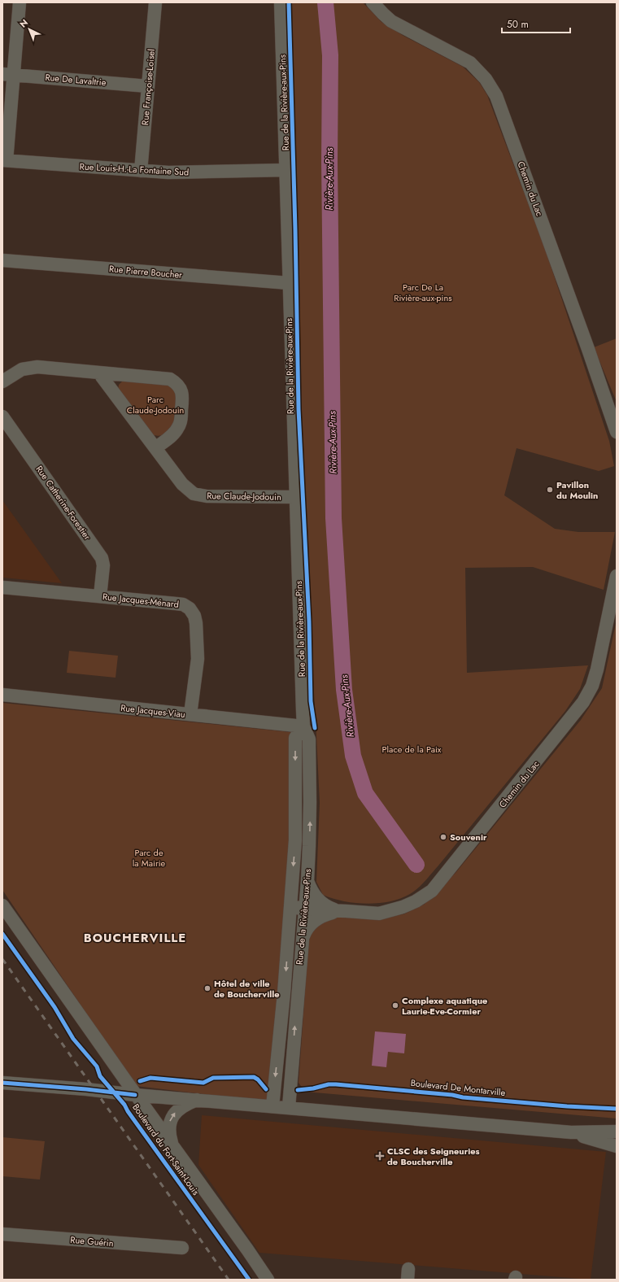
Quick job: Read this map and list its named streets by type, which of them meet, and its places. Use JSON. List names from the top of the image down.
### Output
{
  "streets": {
    "street": [
      "Rue De Lavaltrie",
      "Rue Françoise-Loisel",
      "Rue de la Rivière-aux-Pins",
      "Rue Louis-H.-La Fontaine Sud",
      "Chemin du Lac",
      "Rue Pierre Boucher",
      "Rue Claude-Jodouin",
      "Rue Catherine-Forestier",
      "Rue Jacques-Ménard",
      "Rue Jacques-Viau",
      "Boulevard du Fort-Saint-Louis",
      "Rue Guérin"
    ],
    "cycle path": ["Boulevard De Montarville"]
  },
  "crossings": [
    ["Rue De Lavaltrie", "Rue Françoise-Loisel"],
    ["Rue Françoise-Loisel", "Rue Louis-H.-La Fontaine Sud"],
    ["Rue de la Rivière-aux-Pins", "Rue Louis-H.-La Fontaine Sud"],
    ["Rue de la Rivière-aux-Pins", "Chemin du Lac"],
    ["Rue de la Rivière-aux-Pins", "Rue Pierre Boucher"],
    ["Rue de la Rivière-aux-Pins", "Rue Claude-Jodouin"],
    ["Rue de la Rivière-aux-Pins", "Rue Jacques-Viau"],
    ["Rue Catherine-Forestier", "Rue Jacques-Ménard"],
    ["Rue Jacques-Ménard", "Rue Jacques-Viau"]
  ],
  "districts": ["BOUCHERVILLE"],
  "water": ["Rivière-Aux-Pins"],
  "parks": [
    "Parc De La Rivière-aux-pins",
    "Parc Claude-Jodouin",
    "Place de la Paix",
    "Parc de la Mairie"
  ],
  "places": {
    "other": [
      "Pavillon du Moulin",
      "Souvenir",
      "Hôtel de ville de Boucherville",
      "Complexe aquatique Laurie-Eve-Cormier"
    ],
    "health": ["CLSC des Seigneuries de Boucherville"]
  },
  "scale_bar": "50 m",
  "north": "top left"
}
